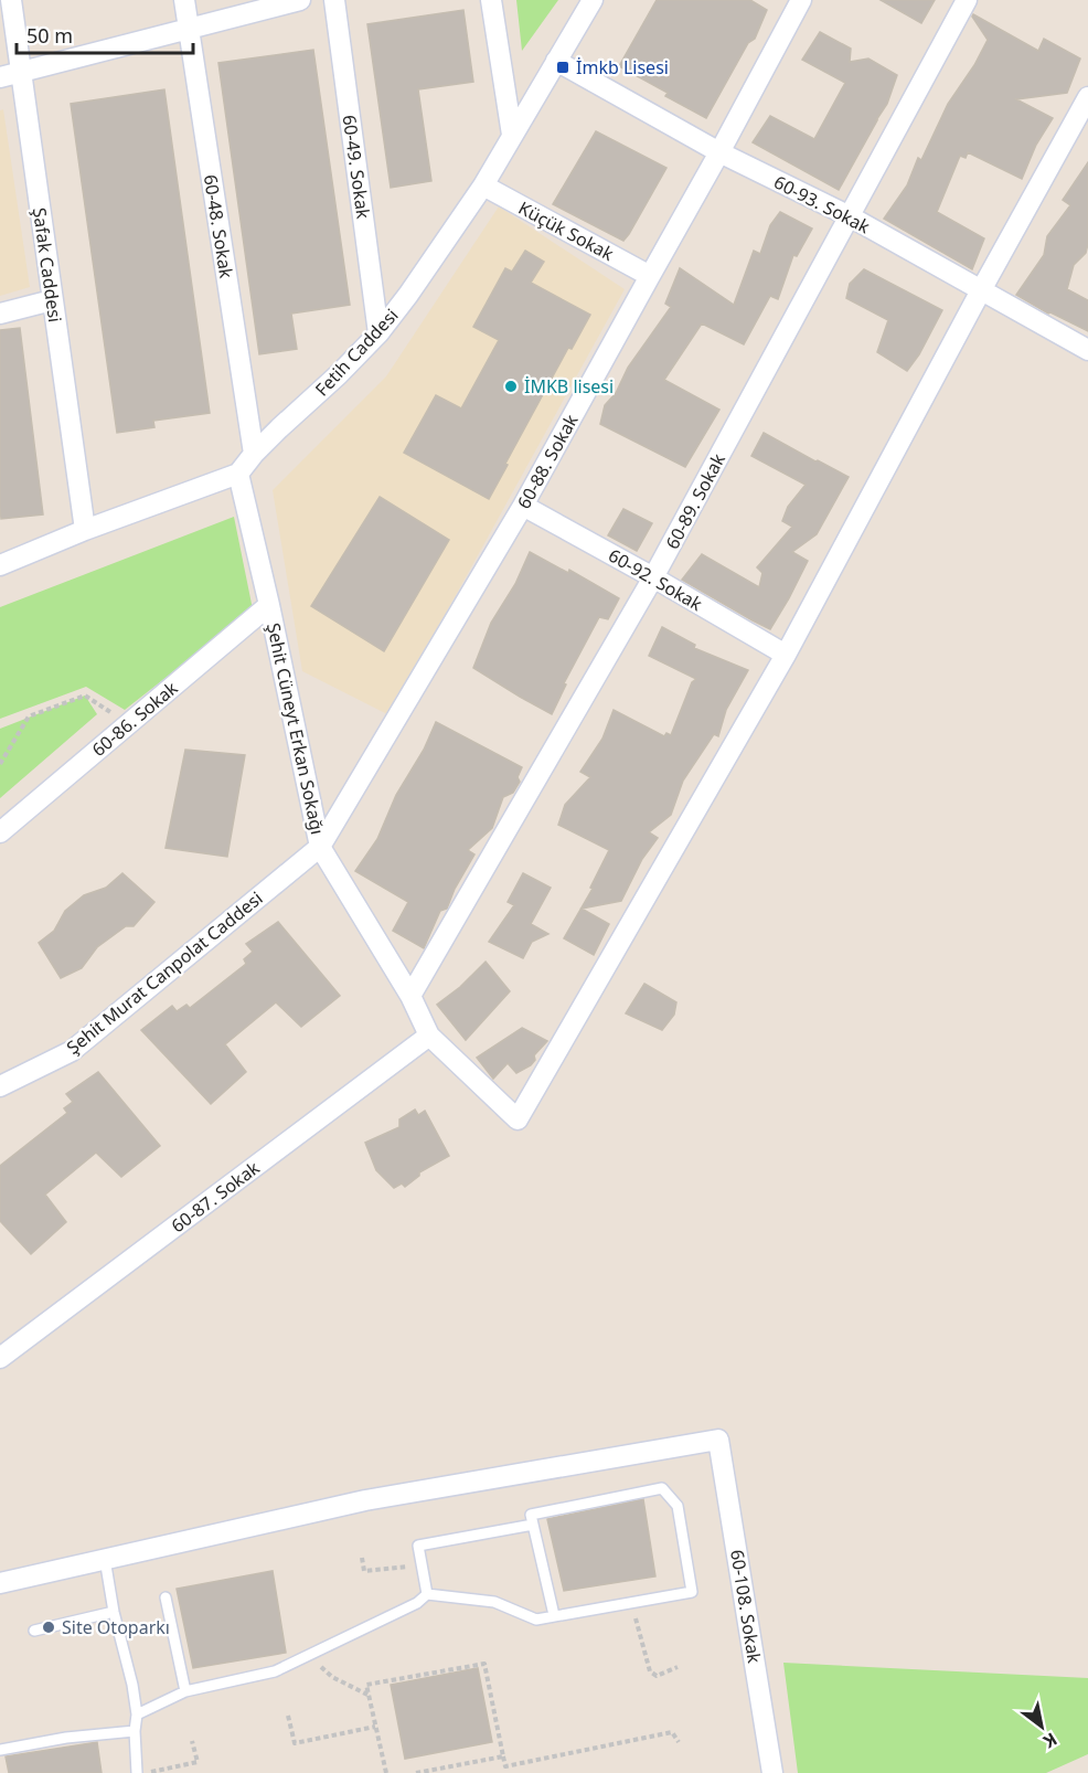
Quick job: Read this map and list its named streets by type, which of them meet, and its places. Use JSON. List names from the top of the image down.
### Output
{
  "streets": {
    "street": [
      "60-49. Sokak",
      "60-93. Sokak",
      "60-48. Sokak",
      "Küçük Sokak",
      "Şafak Caddesi",
      "Fetih Caddesi",
      "60-88. Sokak",
      "60-89. Sokak",
      "60-92. Sokak",
      "60-86. Sokak",
      "Şehit Cüneyt Erkan Sokağı",
      "Şehit Murat Canpolat Caddesi",
      "60-87. Sokak",
      "60-108. Sokak"
    ]
  },
  "crossings": [
    ["60-49. Sokak", "Fetih Caddesi"],
    ["60-93. Sokak", "Fetih Caddesi"],
    ["60-93. Sokak", "60-88. Sokak"],
    ["60-93. Sokak", "60-89. Sokak"],
    ["60-48. Sokak", "Fetih Caddesi"],
    ["Küçük Sokak", "Fetih Caddesi"],
    ["Küçük Sokak", "60-88. Sokak"],
    ["Fetih Caddesi", "Şehit Cüneyt Erkan Sokağı"],
    ["60-88. Sokak", "60-92. Sokak"],
    ["60-88. Sokak", "Şehit Cüneyt Erkan Sokağı"],
    ["60-88. Sokak", "Şehit Murat Canpolat Caddesi"],
    ["60-89. Sokak", "60-92. Sokak"],
    ["60-89. Sokak", "Şehit Cüneyt Erkan Sokağı"],
    ["60-92. Sokak", "Şehit Cüneyt Erkan Sokağı"],
    ["60-86. Sokak", "Şehit Cüneyt Erkan Sokağı"],
    ["Şehit Cüneyt Erkan Sokağı", "Şehit Murat Canpolat Caddesi"],
    ["Şehit Cüneyt Erkan Sokağı", "60-87. Sokak"]
  ],
  "places": {
    "transit": ["İmkb Lisesi"],
    "other": ["İMKB lisesi", "Site Otoparkı"]
  },
  "scale_bar": "50 m",
  "north": "bottom right"
}
